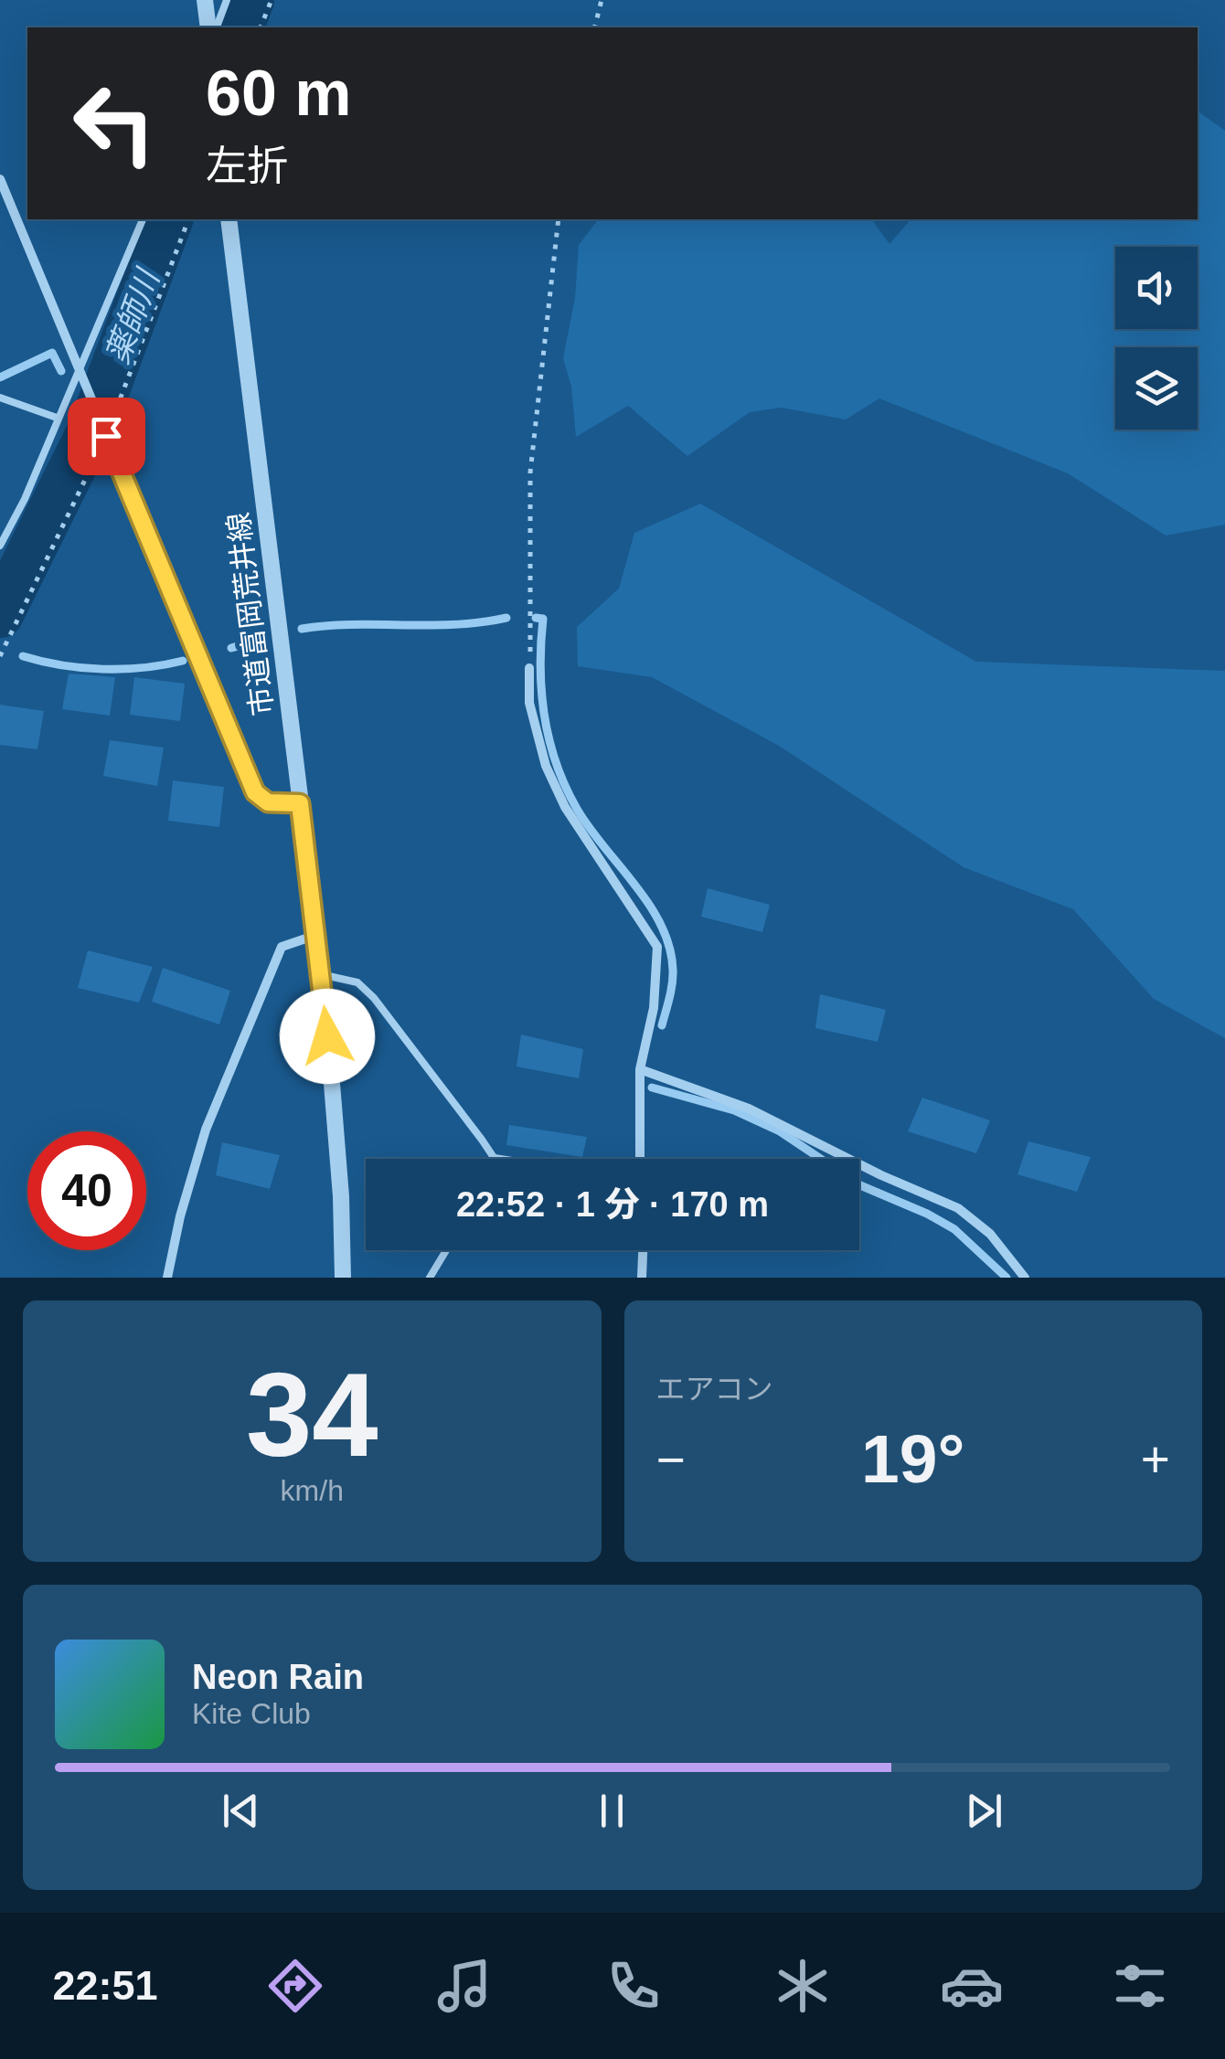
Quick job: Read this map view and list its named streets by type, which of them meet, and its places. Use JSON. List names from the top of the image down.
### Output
{
  "streets": {
    "street": ["市道富岡荒井線"]
  },
  "water": ["薬師川"],
  "page": {
    "turn": ["60 m", "左折"],
    "limit": "40",
    "trip": "22:52 · 1 分 · 170 m",
    "tile": [
      ["34", "km/h"],
      "エアコン"
    ],
    "heat": ["−", "19°", "+"],
    "song": ["Neon Rain", "Kite Club"],
    "tabs": "22:51"
  }
}
